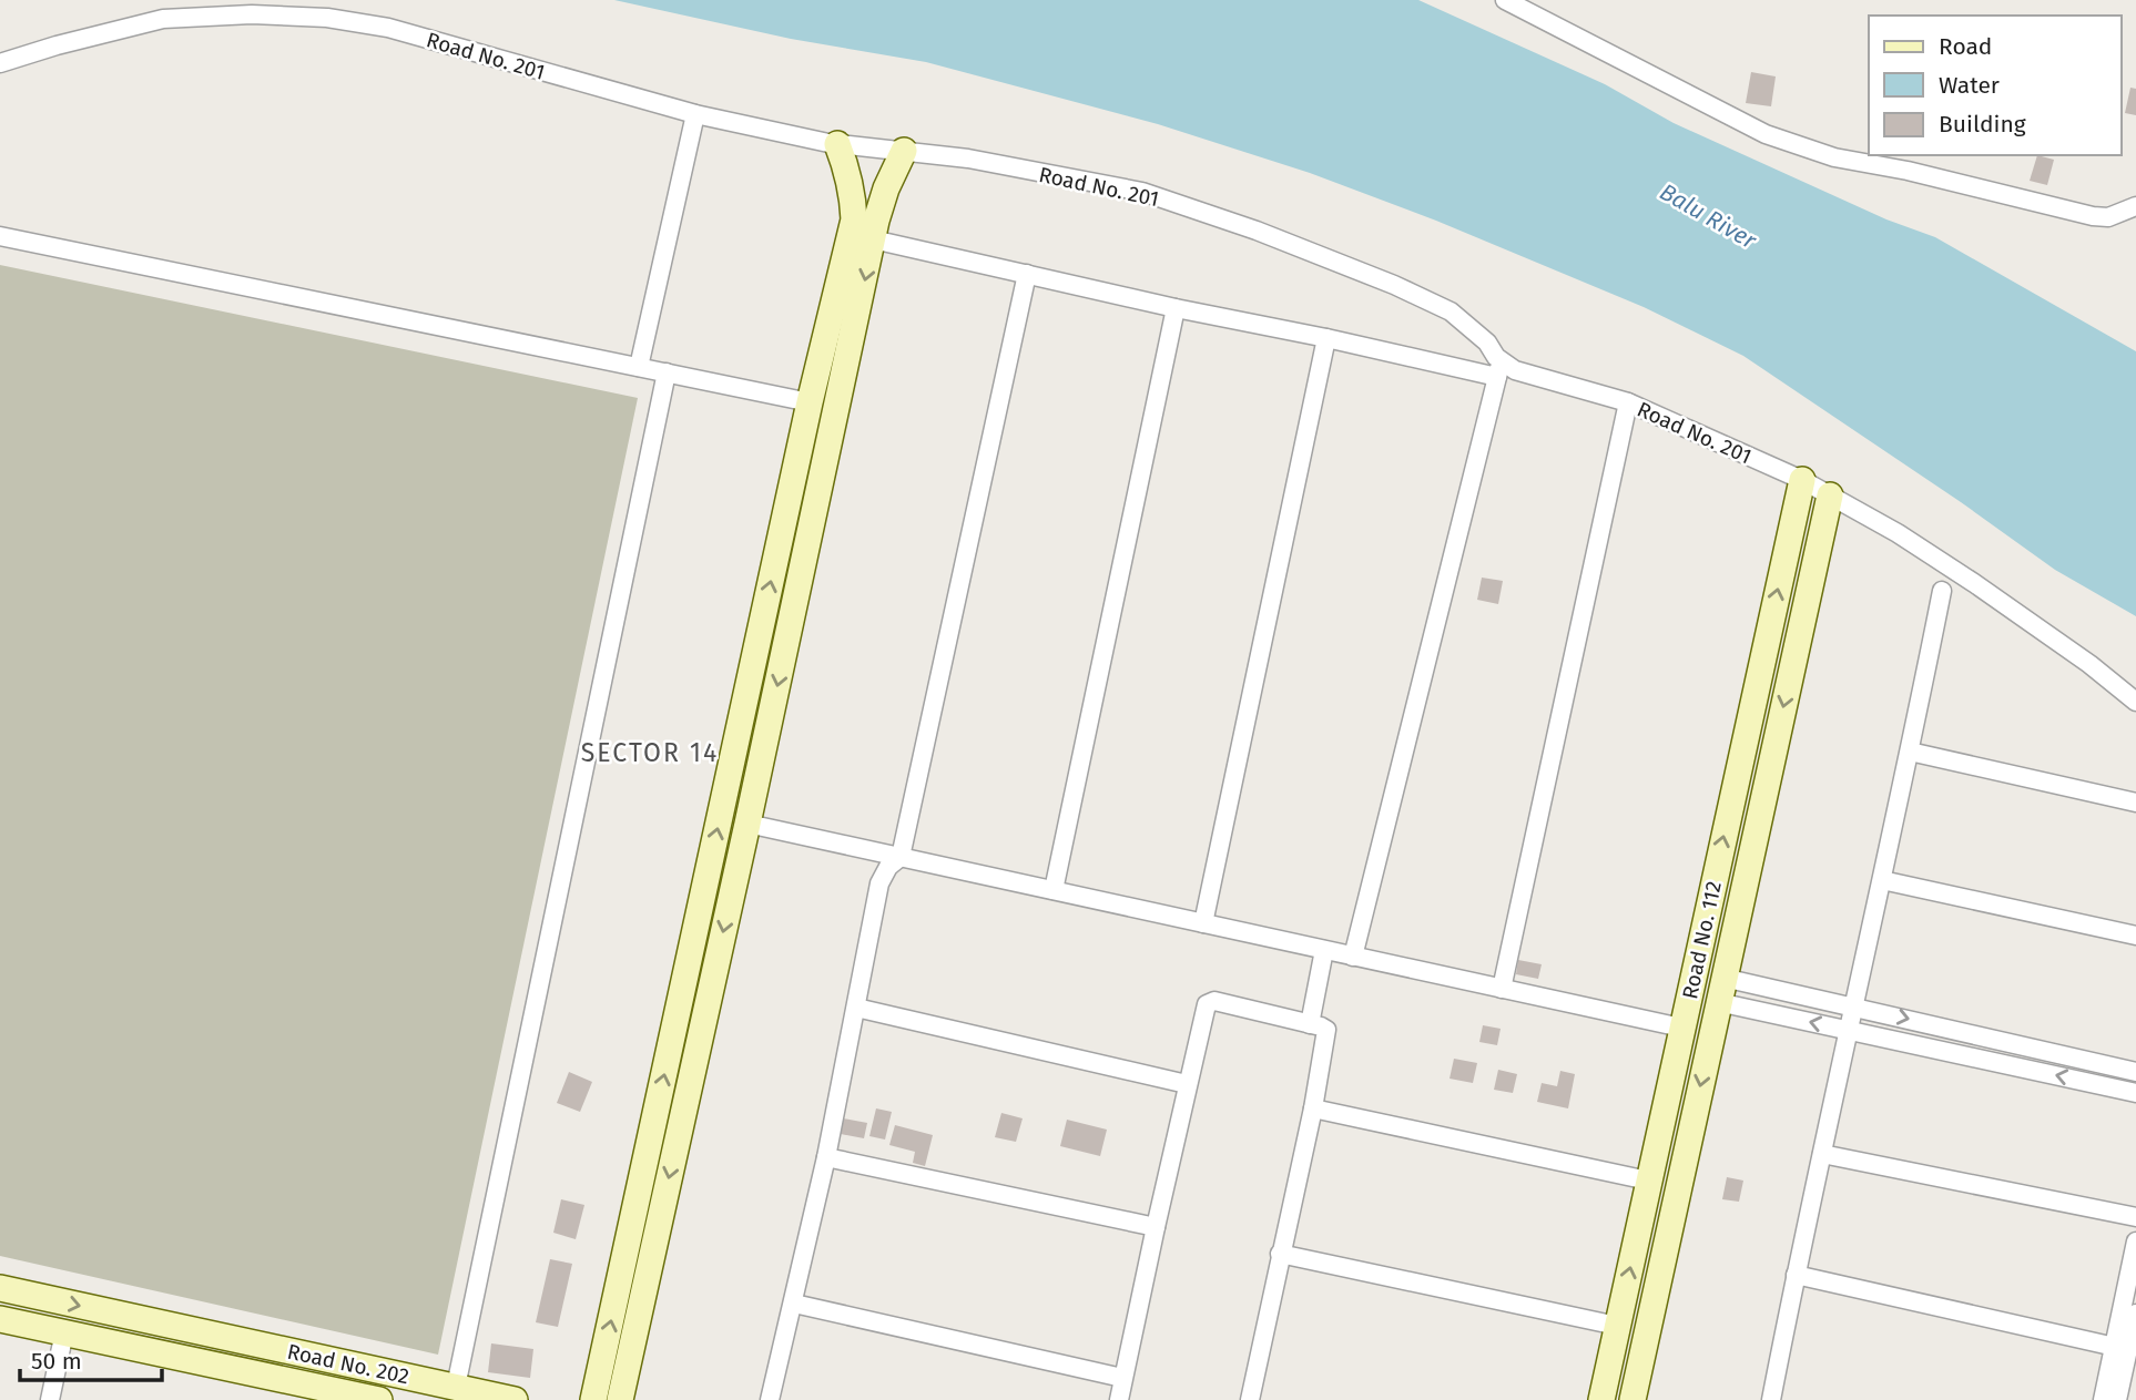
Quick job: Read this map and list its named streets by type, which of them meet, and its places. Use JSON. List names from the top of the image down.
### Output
{
  "streets": {
    "street": ["Road No. 201", "Road No. 112", "Road No. 202"]
  },
  "crossings": [
    ["Road No. 201", "Road No. 112"]
  ],
  "districts": ["SECTOR 14"],
  "water": ["Balu River"],
  "legend": ["Road", "Water", "Building"],
  "scale_bar": "50 m"
}
